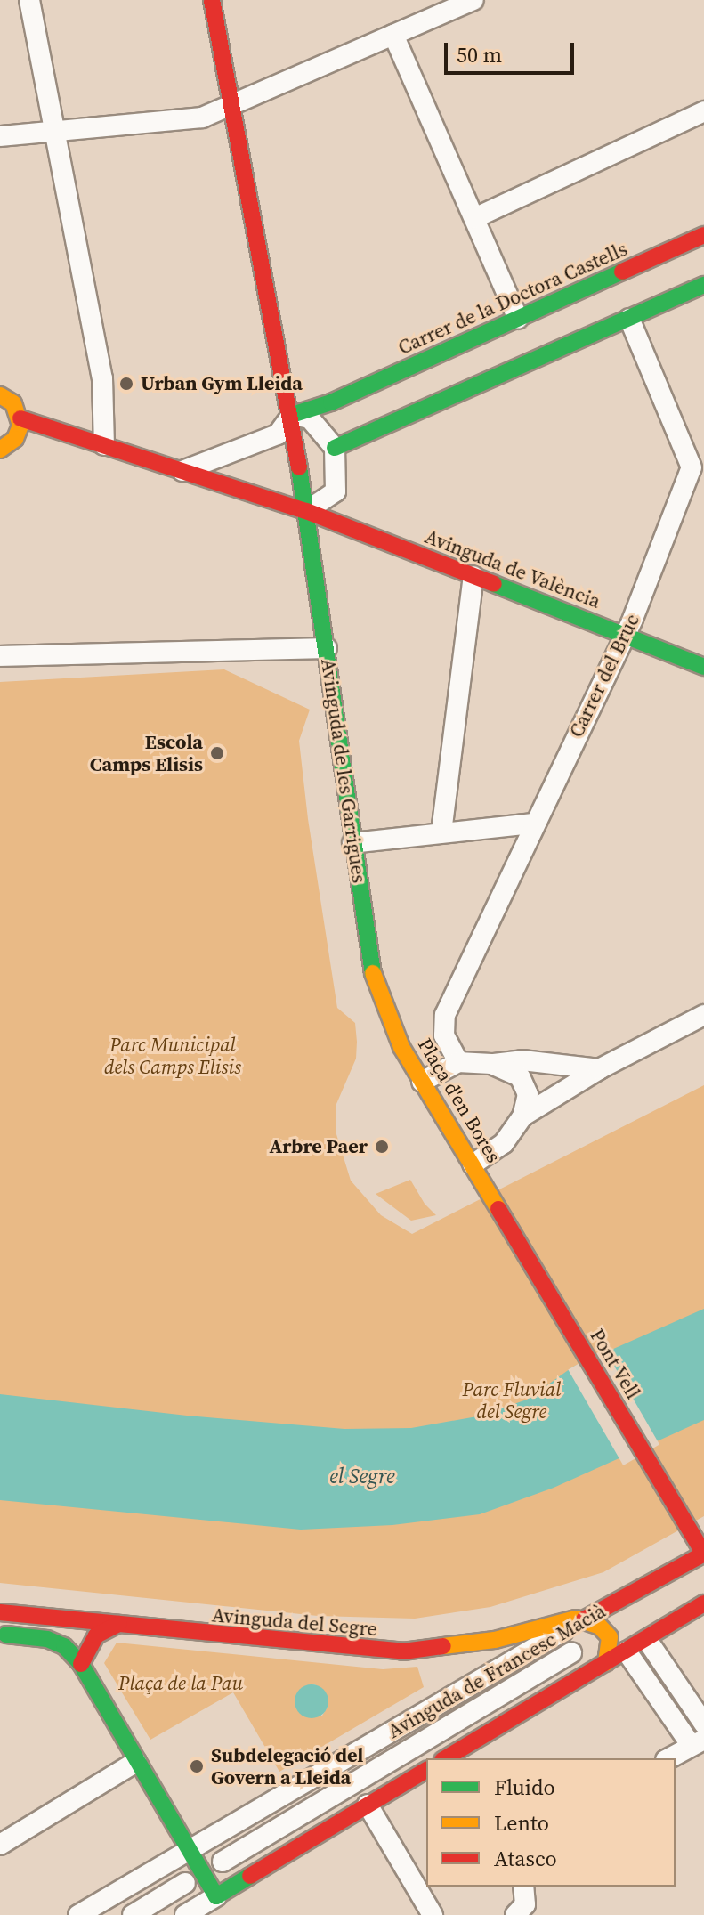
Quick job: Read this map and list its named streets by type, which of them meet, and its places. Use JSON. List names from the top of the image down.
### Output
{
  "streets": {
    "main road": [
      "Carrer de la Doctora Castells",
      "Avinguda de València",
      "Avinguda de les Garrigues",
      "Plaça d'en Bores",
      "Pont Vell",
      "Avinguda del Segre",
      "Avinguda de Francesc Macià"
    ],
    "street": ["Carrer del Bruc"]
  },
  "crossings": [
    ["Carrer de la Doctora Castells", "Avinguda de les Garrigues"],
    ["Avinguda de València", "Carrer del Bruc"],
    ["Avinguda de València", "Avinguda de les Garrigues"],
    ["Avinguda de les Garrigues", "Plaça d'en Bores"],
    ["Plaça d'en Bores", "Pont Vell"],
    ["Avinguda del Segre", "Avinguda de Francesc Macià"]
  ],
  "water": ["el Segre"],
  "parks": ["Parc Municipal dels Camps Elisis", "Parc Fluvial del Segre", "Plaça de la Pau"],
  "places": [
    "Urban Gym Lleida",
    "Escola Camps Elisis",
    "Arbre Paer",
    "Subdelegació del Govern a Lleida"
  ],
  "legend": ["Fluido", "Lento", "Atasco"],
  "scale_bar": "50 m"
}
